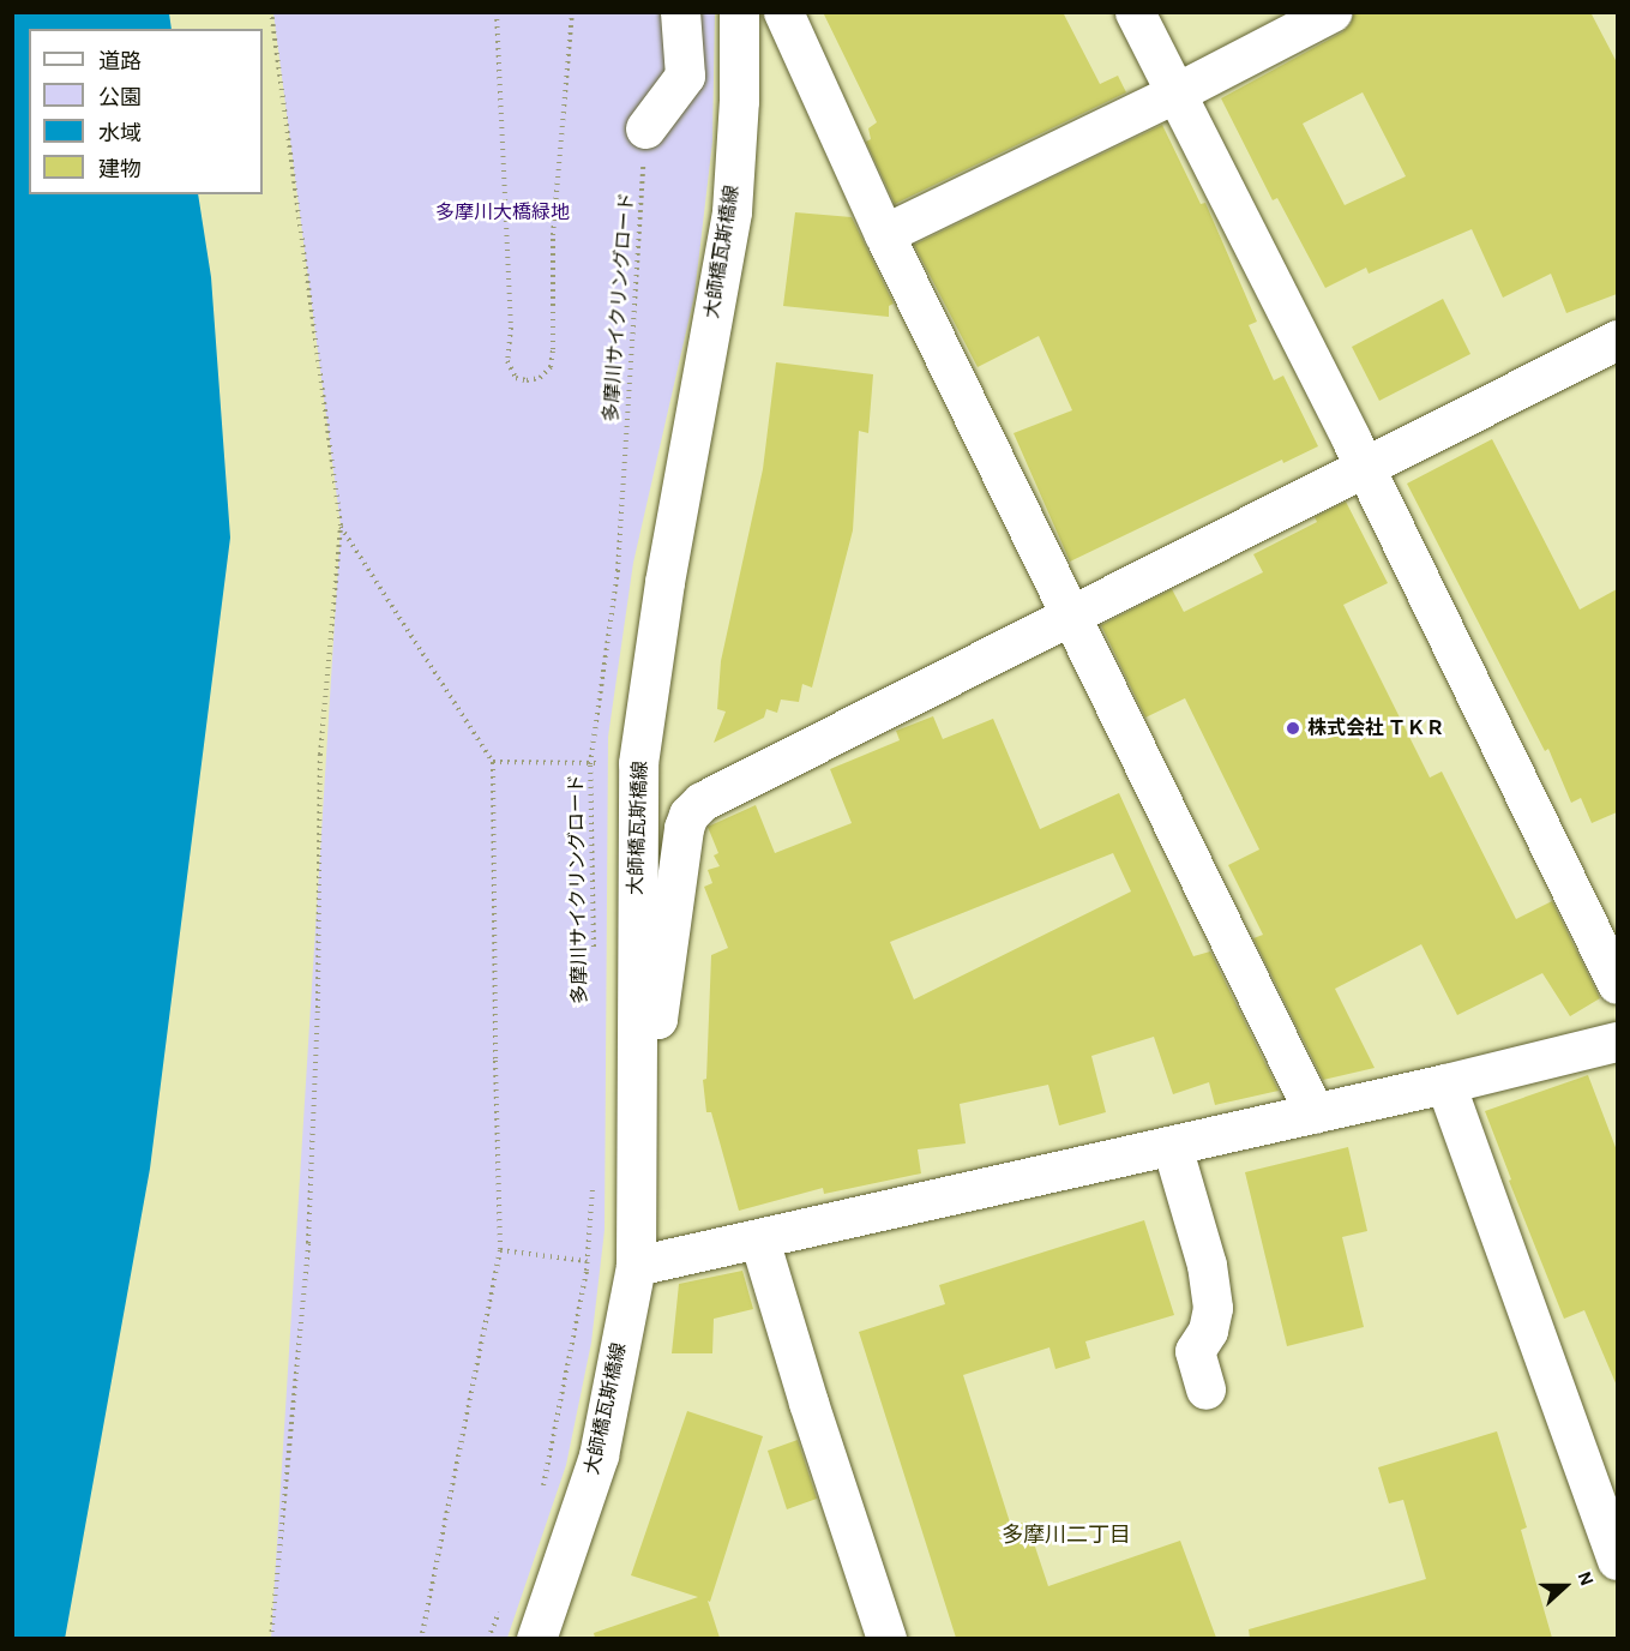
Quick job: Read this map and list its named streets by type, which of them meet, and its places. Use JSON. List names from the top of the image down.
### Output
{
  "streets": {
    "street": ["大師橋瓦斯橋線"],
    "path": ["多摩川サイクリングロード"]
  },
  "districts": ["多摩川二丁目"],
  "parks": ["多摩川大橋緑地"],
  "places": ["株式会社 ＴＫＲ"],
  "legend": [
    "道路",
    "公園",
    "水域",
    "建物"
  ],
  "north": "right"
}
